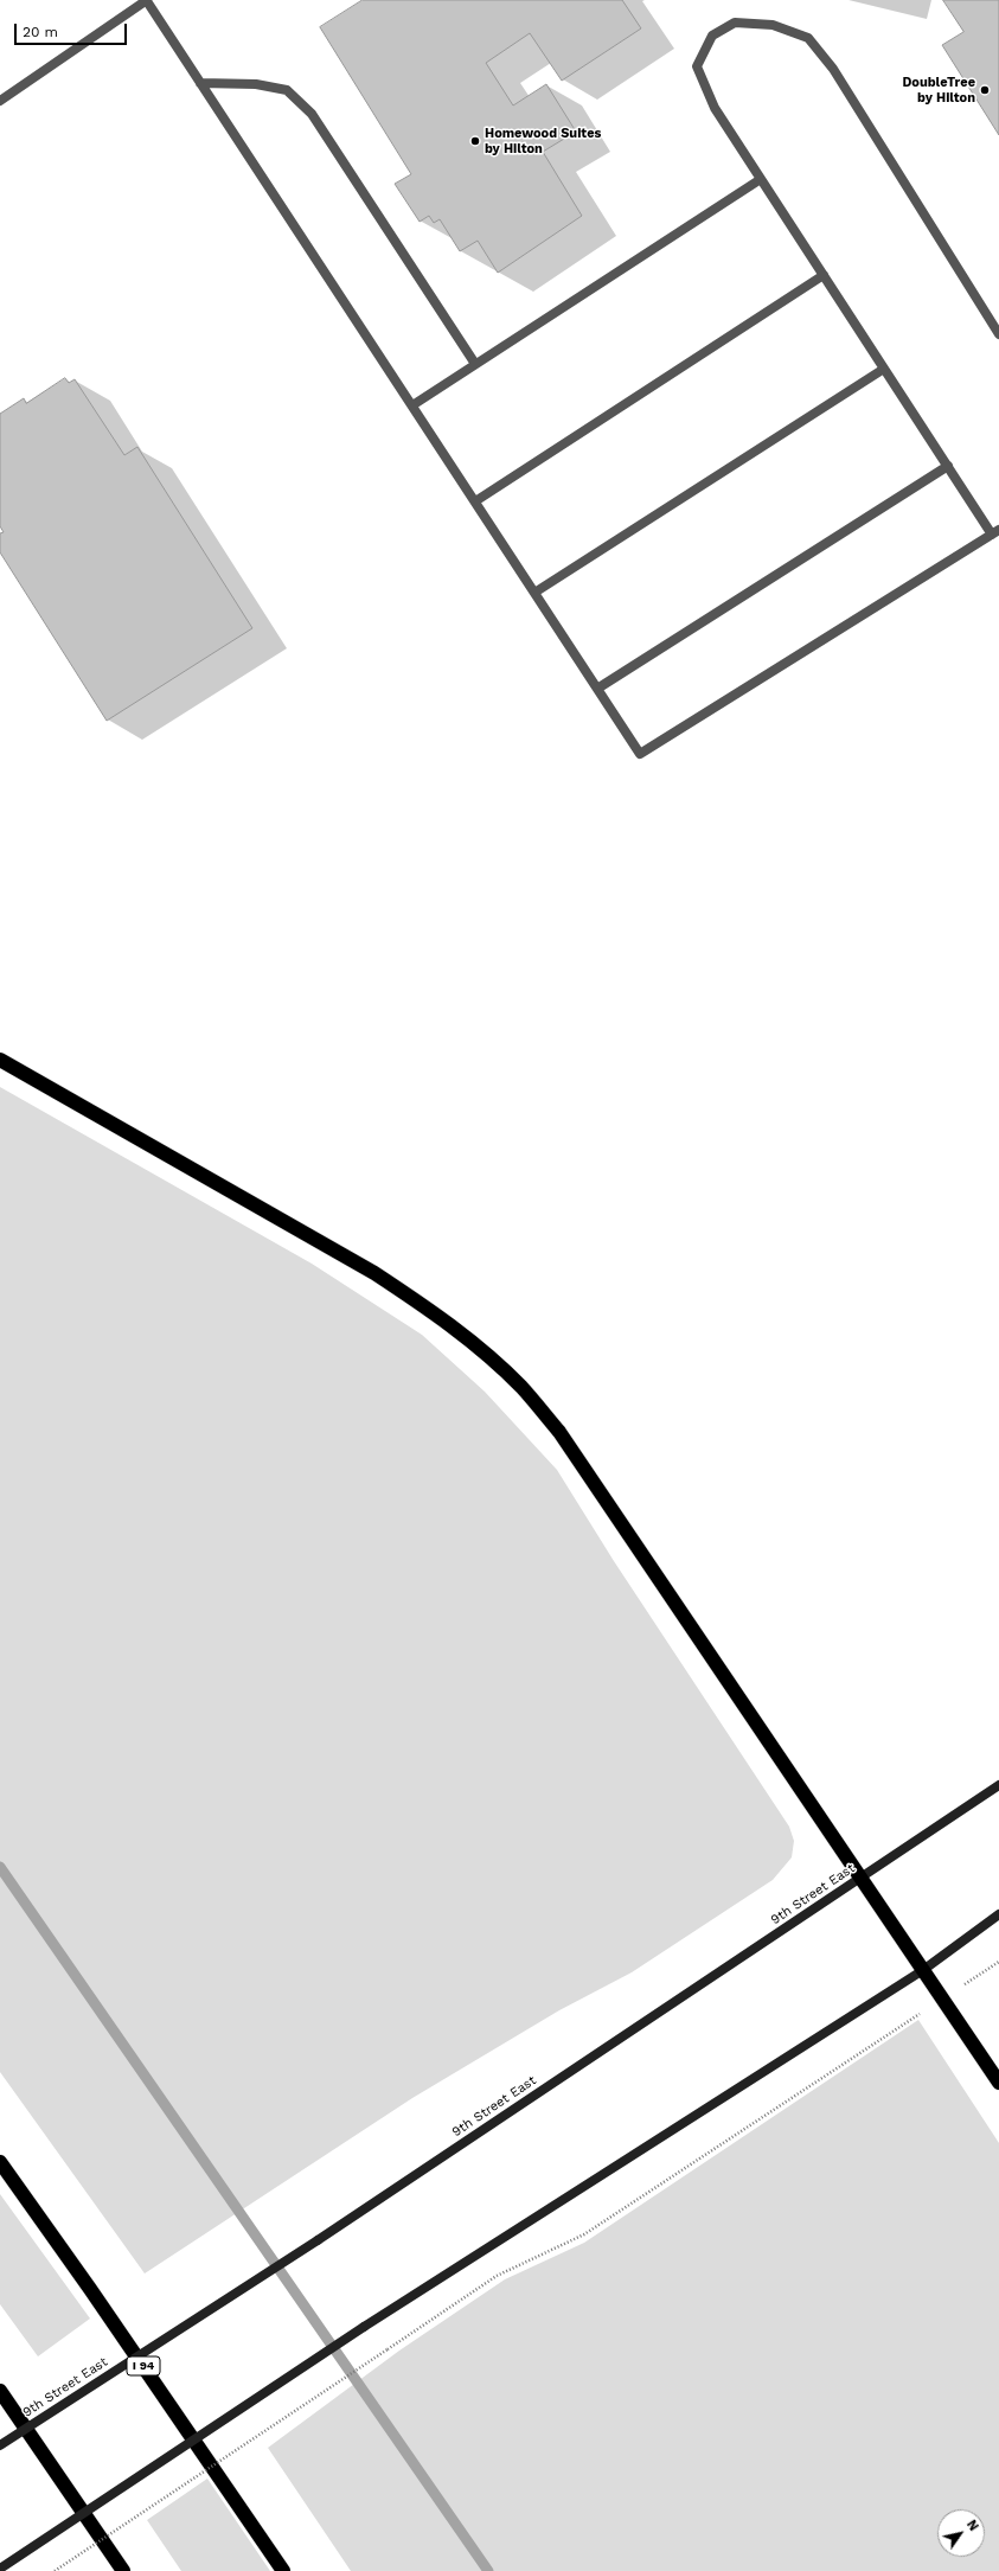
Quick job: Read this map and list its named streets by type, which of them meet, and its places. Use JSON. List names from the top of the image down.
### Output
{
  "streets": {
    "highway": ["I 94"],
    "main road": ["9th Street East"]
  },
  "places": ["DoubleTree by Hilton", "Homewood Suites by Hilton"],
  "scale_bar": "20 m",
  "north": "top right"
}
